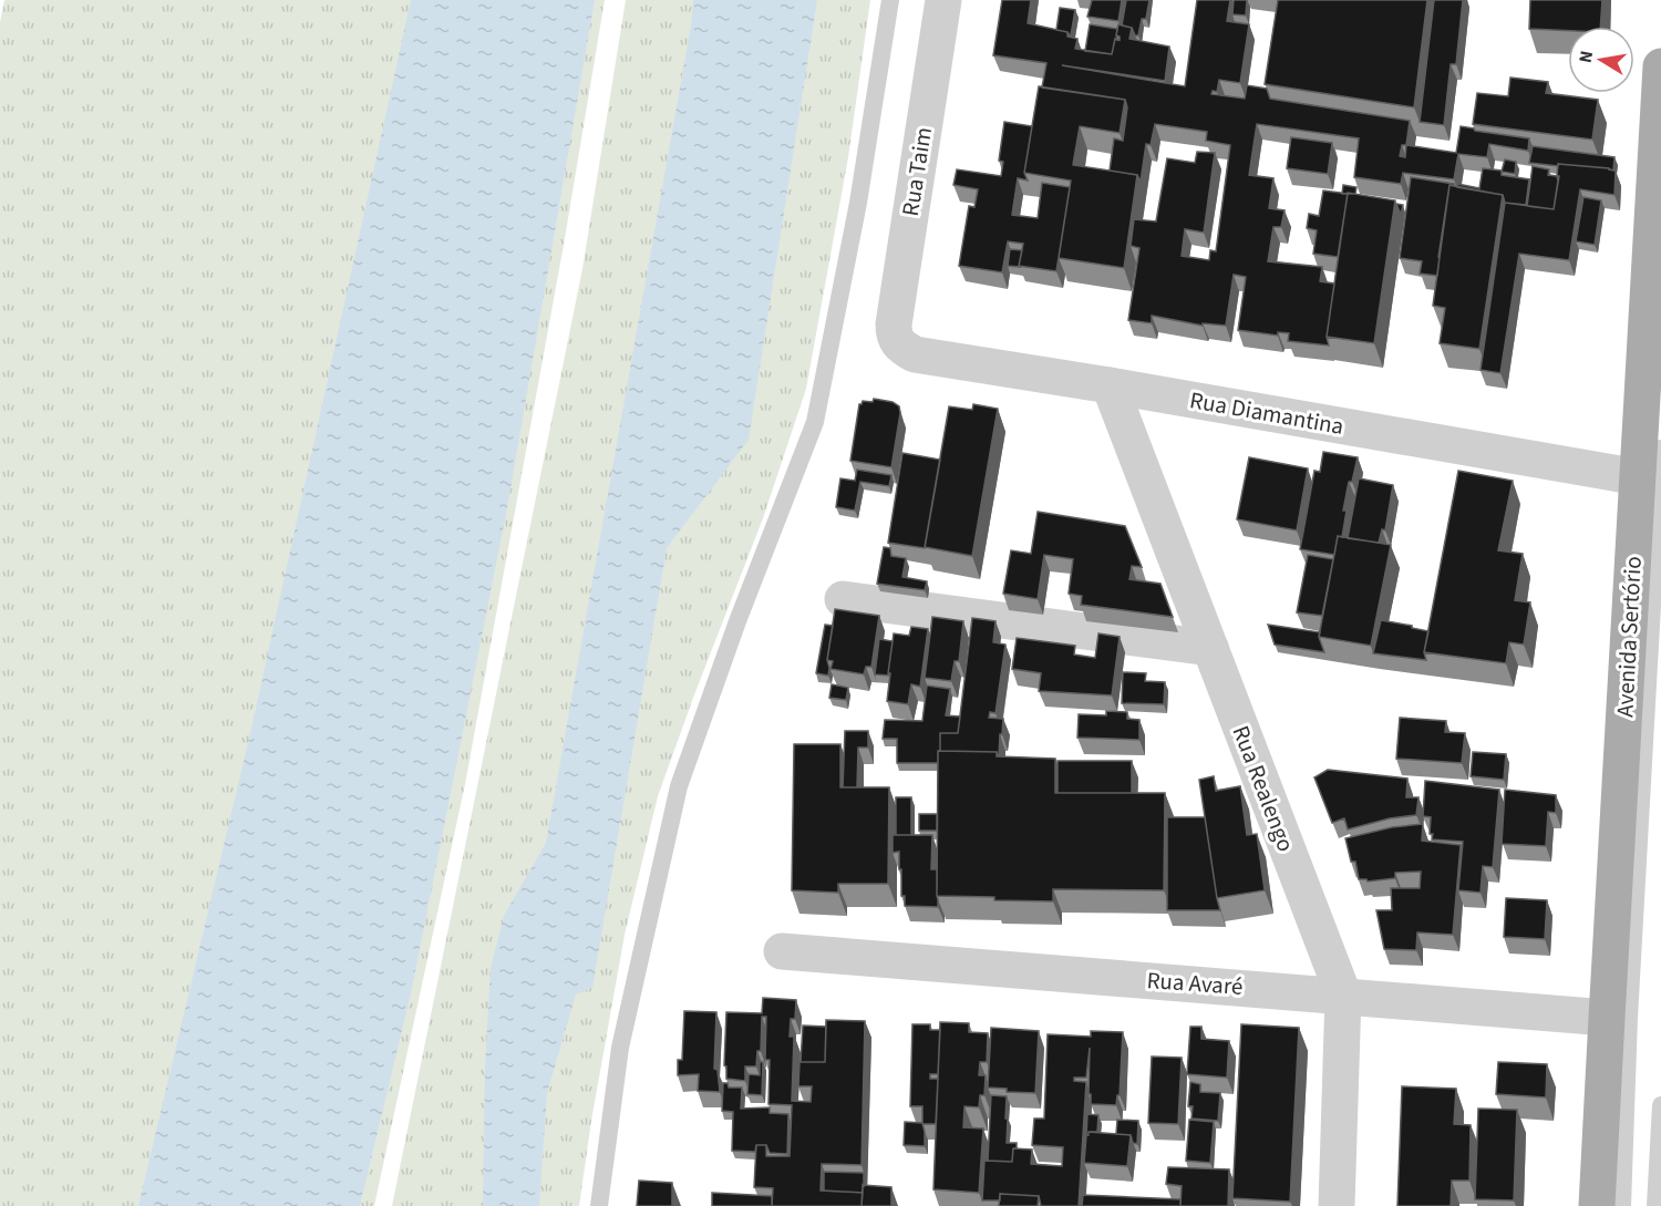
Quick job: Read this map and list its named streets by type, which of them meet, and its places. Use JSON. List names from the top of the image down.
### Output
{
  "streets": {
    "main road": ["Avenida Sertório"],
    "street": [
      "Rua Taim",
      "Rua Diamantina",
      "Rua Realengo",
      "Rua Avaré"
    ]
  },
  "crossings": [
    ["Rua Taim", "Rua Diamantina"],
    ["Rua Diamantina", "Avenida Sertório"],
    ["Rua Diamantina", "Rua Realengo"],
    ["Avenida Sertório", "Rua Avaré"],
    ["Rua Realengo", "Rua Avaré"]
  ],
  "north": "left"
}
